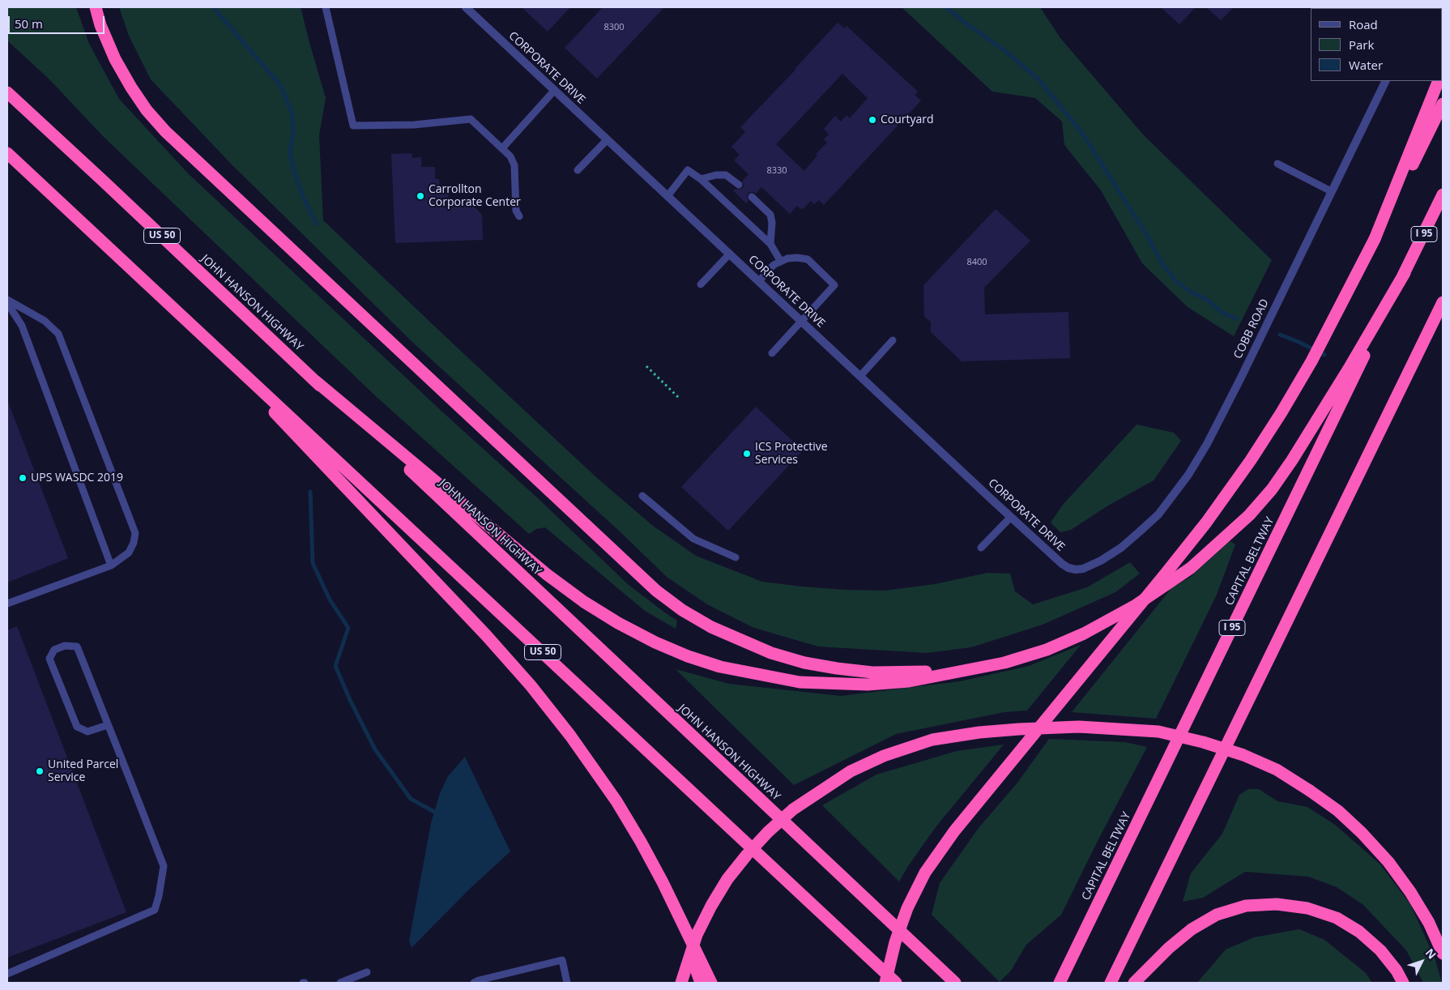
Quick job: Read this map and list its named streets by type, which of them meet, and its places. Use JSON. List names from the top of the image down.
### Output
{
  "streets": {
    "highway": [
      "I 95",
      "US 50",
      "JOHN HANSON HIGHWAY",
      "CAPITAL BELTWAY"
    ],
    "street": ["CORPORATE DRIVE", "COBB ROAD"]
  },
  "crossings": [
    ["CORPORATE DRIVE", "COBB ROAD"]
  ],
  "places": [
    "Courtyard",
    "Carrollton Corporate Center",
    "ICS Protective Services",
    "UPS WASDC 2019",
    "United Parcel Service"
  ],
  "house_numbers": ["8300", "8330", "8400"],
  "legend": ["Road", "Park", "Water"],
  "scale_bar": "50 m",
  "north": "top right"
}
